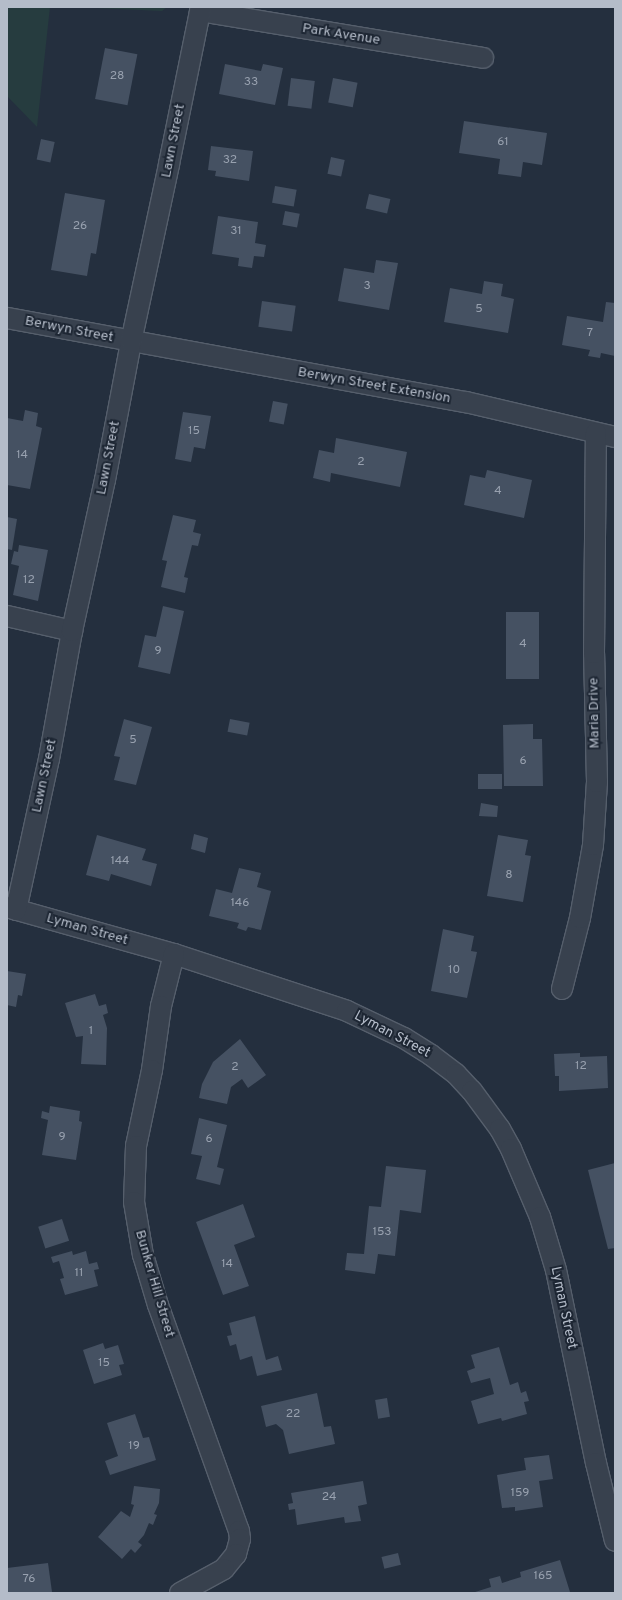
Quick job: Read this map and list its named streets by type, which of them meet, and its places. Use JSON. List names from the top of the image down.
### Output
{
  "streets": {
    "street": [
      "Park Avenue",
      "Lawn Street",
      "Berwyn Street",
      "Berwyn Street Extension",
      "Maria Drive",
      "Lyman Street",
      "Bunker Hill Street"
    ]
  },
  "crossings": [
    ["Park Avenue", "Lawn Street"],
    ["Lawn Street", "Berwyn Street"],
    ["Lawn Street", "Berwyn Street Extension"],
    ["Lawn Street", "Lyman Street"],
    ["Berwyn Street", "Berwyn Street Extension"],
    ["Berwyn Street Extension", "Maria Drive"],
    ["Lyman Street", "Bunker Hill Street"]
  ],
  "house_numbers": [
    "28",
    "33",
    "61",
    "32",
    "26",
    "31",
    "3",
    "5",
    "7",
    "15",
    "14",
    "2",
    "4",
    "12",
    "4",
    "9",
    "5",
    "6",
    "144",
    "8",
    "146",
    "10",
    "1",
    "12",
    "2",
    "9",
    "6",
    "153",
    "14",
    "11",
    "15",
    "22",
    "19",
    "159",
    "24",
    "165",
    "76"
  ]
}
